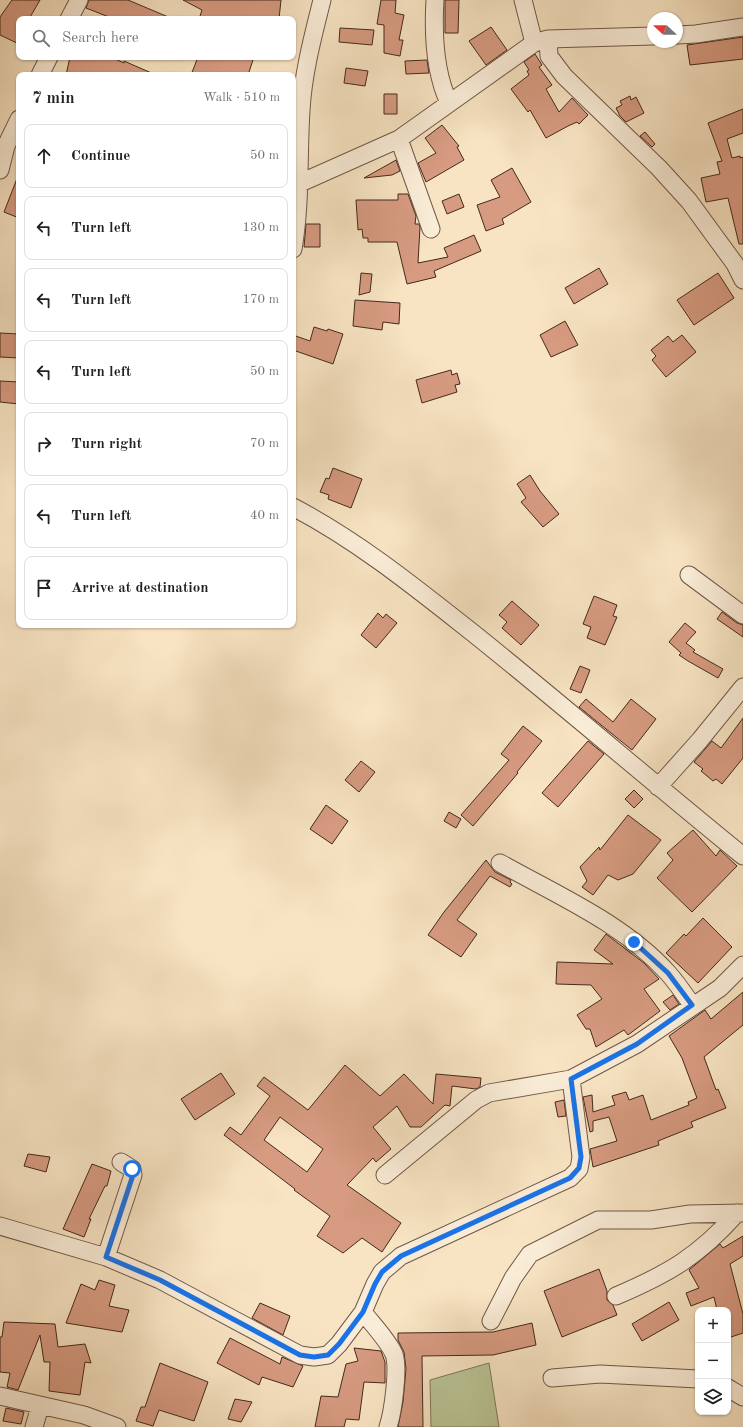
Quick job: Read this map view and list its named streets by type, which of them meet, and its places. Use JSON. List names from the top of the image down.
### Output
{
  "north": "left",
  "page": {
    "search": "Search here",
    "heading": ["7 min", "Walk · 510 m"],
    "list": [
      ["Continue", "50 m"],
      ["Turn left", "130 m"],
      ["Turn left", "170 m"],
      ["Turn left", "50 m"],
      ["Turn right", "70 m"],
      ["Turn left", "40 m"],
      "Arrive at destination"
    ],
    "map_buttons": ["+", "−"]
  }
}
